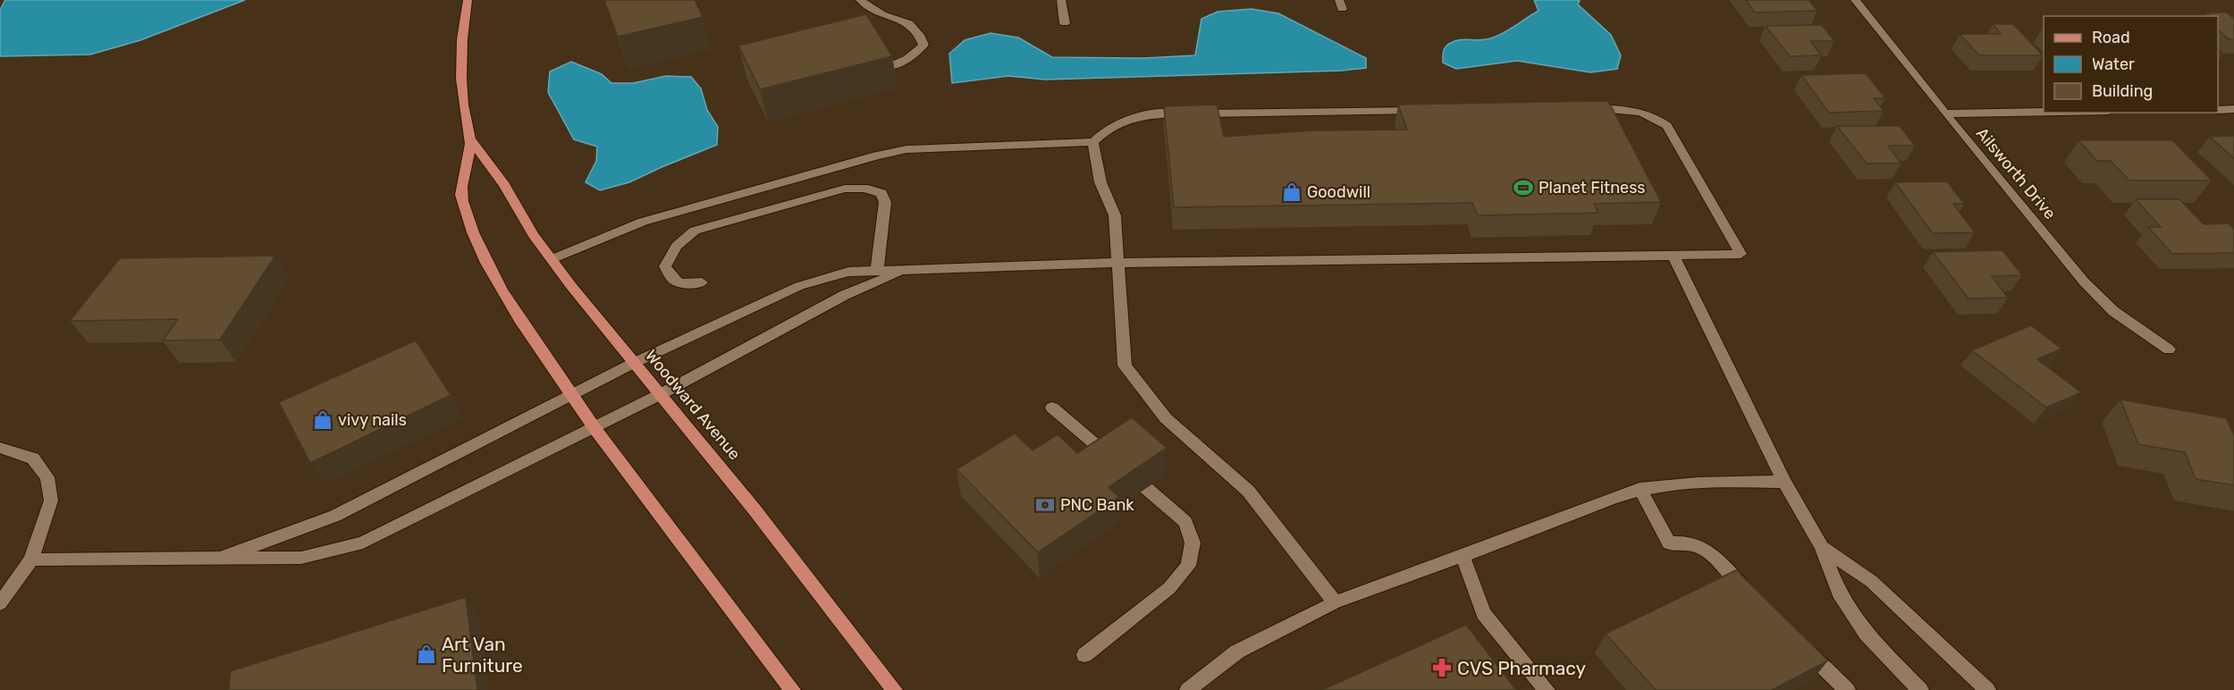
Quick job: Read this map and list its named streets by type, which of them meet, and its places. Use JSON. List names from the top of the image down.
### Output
{
  "streets": {
    "main road": ["Woodward Avenue"],
    "street": ["Ailsworth Drive"]
  },
  "places": {
    "sports": ["Planet Fitness"],
    "shop": ["Goodwill", "vivy nails", "Art Van Furniture"],
    "bank": ["PNC Bank"],
    "pharmacy": ["CVS Pharmacy"]
  },
  "legend": ["Road", "Water", "Building"]
}
